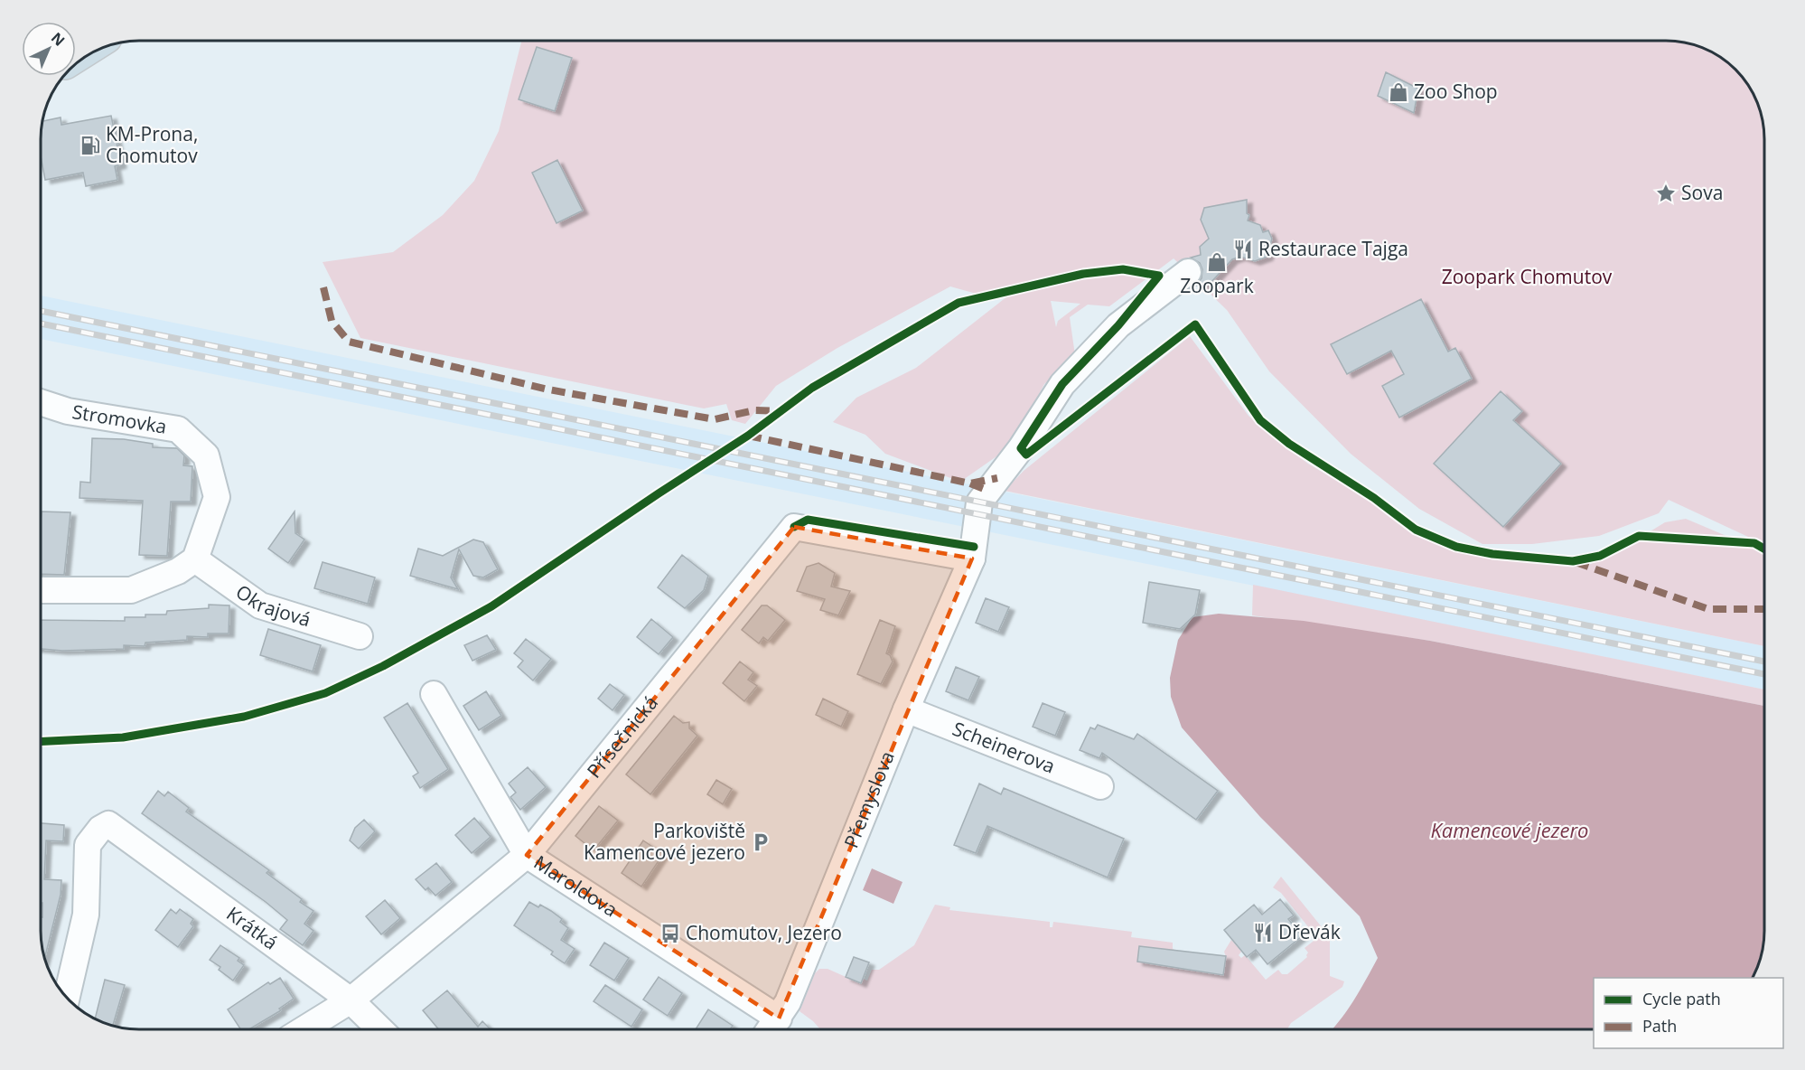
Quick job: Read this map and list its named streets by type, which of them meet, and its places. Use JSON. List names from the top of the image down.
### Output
{
  "streets": {
    "street": [
      "Stromovka",
      "Okrajová",
      "Přísečnická",
      "Scheinerova",
      "Přemyslova",
      "Maroldova",
      "Krátká"
    ]
  },
  "crossings": [
    ["Stromovka", "Okrajová"],
    ["Přísečnická", "Přemyslova"],
    ["Přísečnická", "Maroldova"],
    ["Přísečnická", "Krátká"],
    ["Scheinerova", "Přemyslova"],
    ["Přemyslova", "Maroldova"]
  ],
  "water": ["Kamencové jezero"],
  "parks": ["Zoopark Chomutov"],
  "places": {
    "shop": ["Zoo Shop", "Zoopark"],
    "fuel station": ["KM-Prona, Chomutov"],
    "place": ["Sova"],
    "restaurant": ["Restaurace Tajga", "Dřevák"],
    "parking": ["Parkoviště Kamencové jezero"],
    "bus stop": ["Chomutov, Jezero"]
  },
  "legend": ["Cycle path", "Path"],
  "north": "top right"
}
